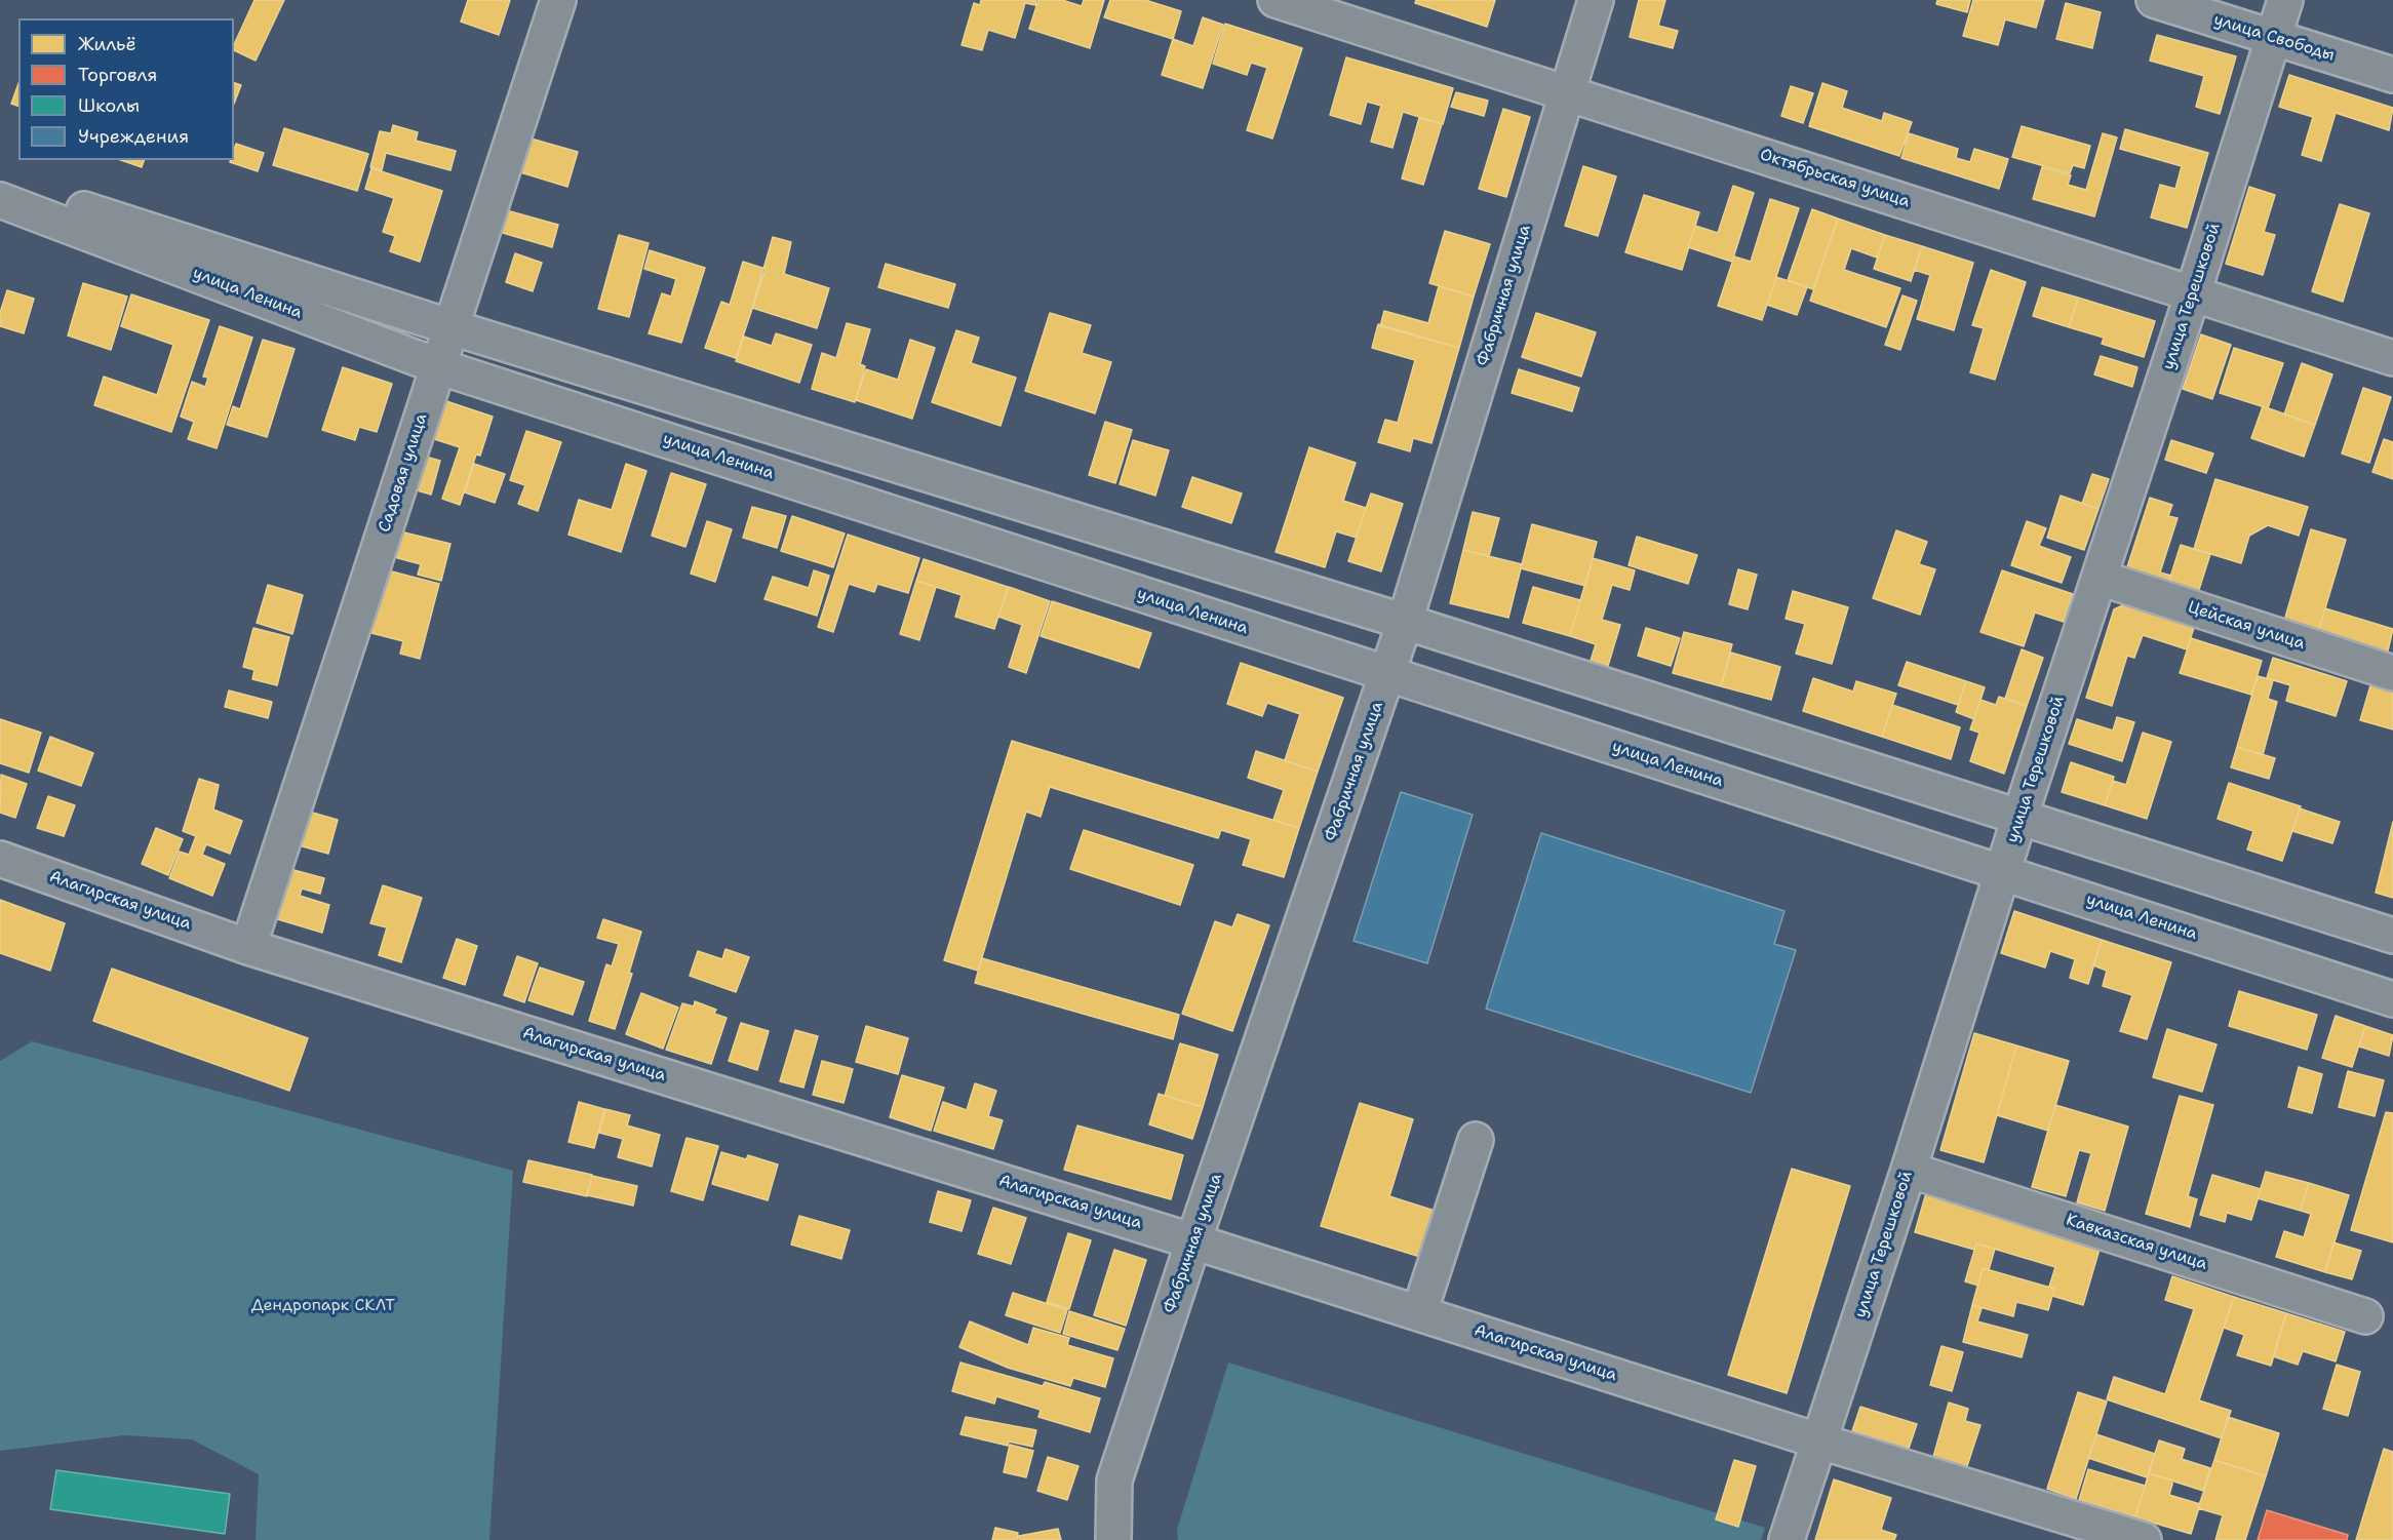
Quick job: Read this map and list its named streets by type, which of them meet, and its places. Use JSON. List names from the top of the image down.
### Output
{
  "streets": {
    "street": [
      "улица Свободы",
      "Октябрьская улица",
      "улица Ленина",
      "Фабричная улица",
      "улица Терешковой",
      "Садовая улица",
      "Цейская улица",
      "Алагирская улица",
      "Кавказская улица"
    ]
  },
  "crossings": [
    ["улица Свободы", "улица Терешковой"],
    ["Октябрьская улица", "Фабричная улица"],
    ["Октябрьская улица", "улица Терешковой"],
    ["улица Ленина", "Фабричная улица"],
    ["улица Ленина", "улица Терешковой"],
    ["улица Ленина", "Садовая улица"],
    ["Фабричная улица", "Алагирская улица"],
    ["улица Терешковой", "Цейская улица"],
    ["улица Терешковой", "Алагирская улица"],
    ["улица Терешковой", "Кавказская улица"],
    ["Садовая улица", "Алагирская улица"]
  ],
  "parks": ["Дендропарк СКЛТ"],
  "legend": [
    "Жильё",
    "Торговля",
    "Школы",
    "Учреждения"
  ]
}
